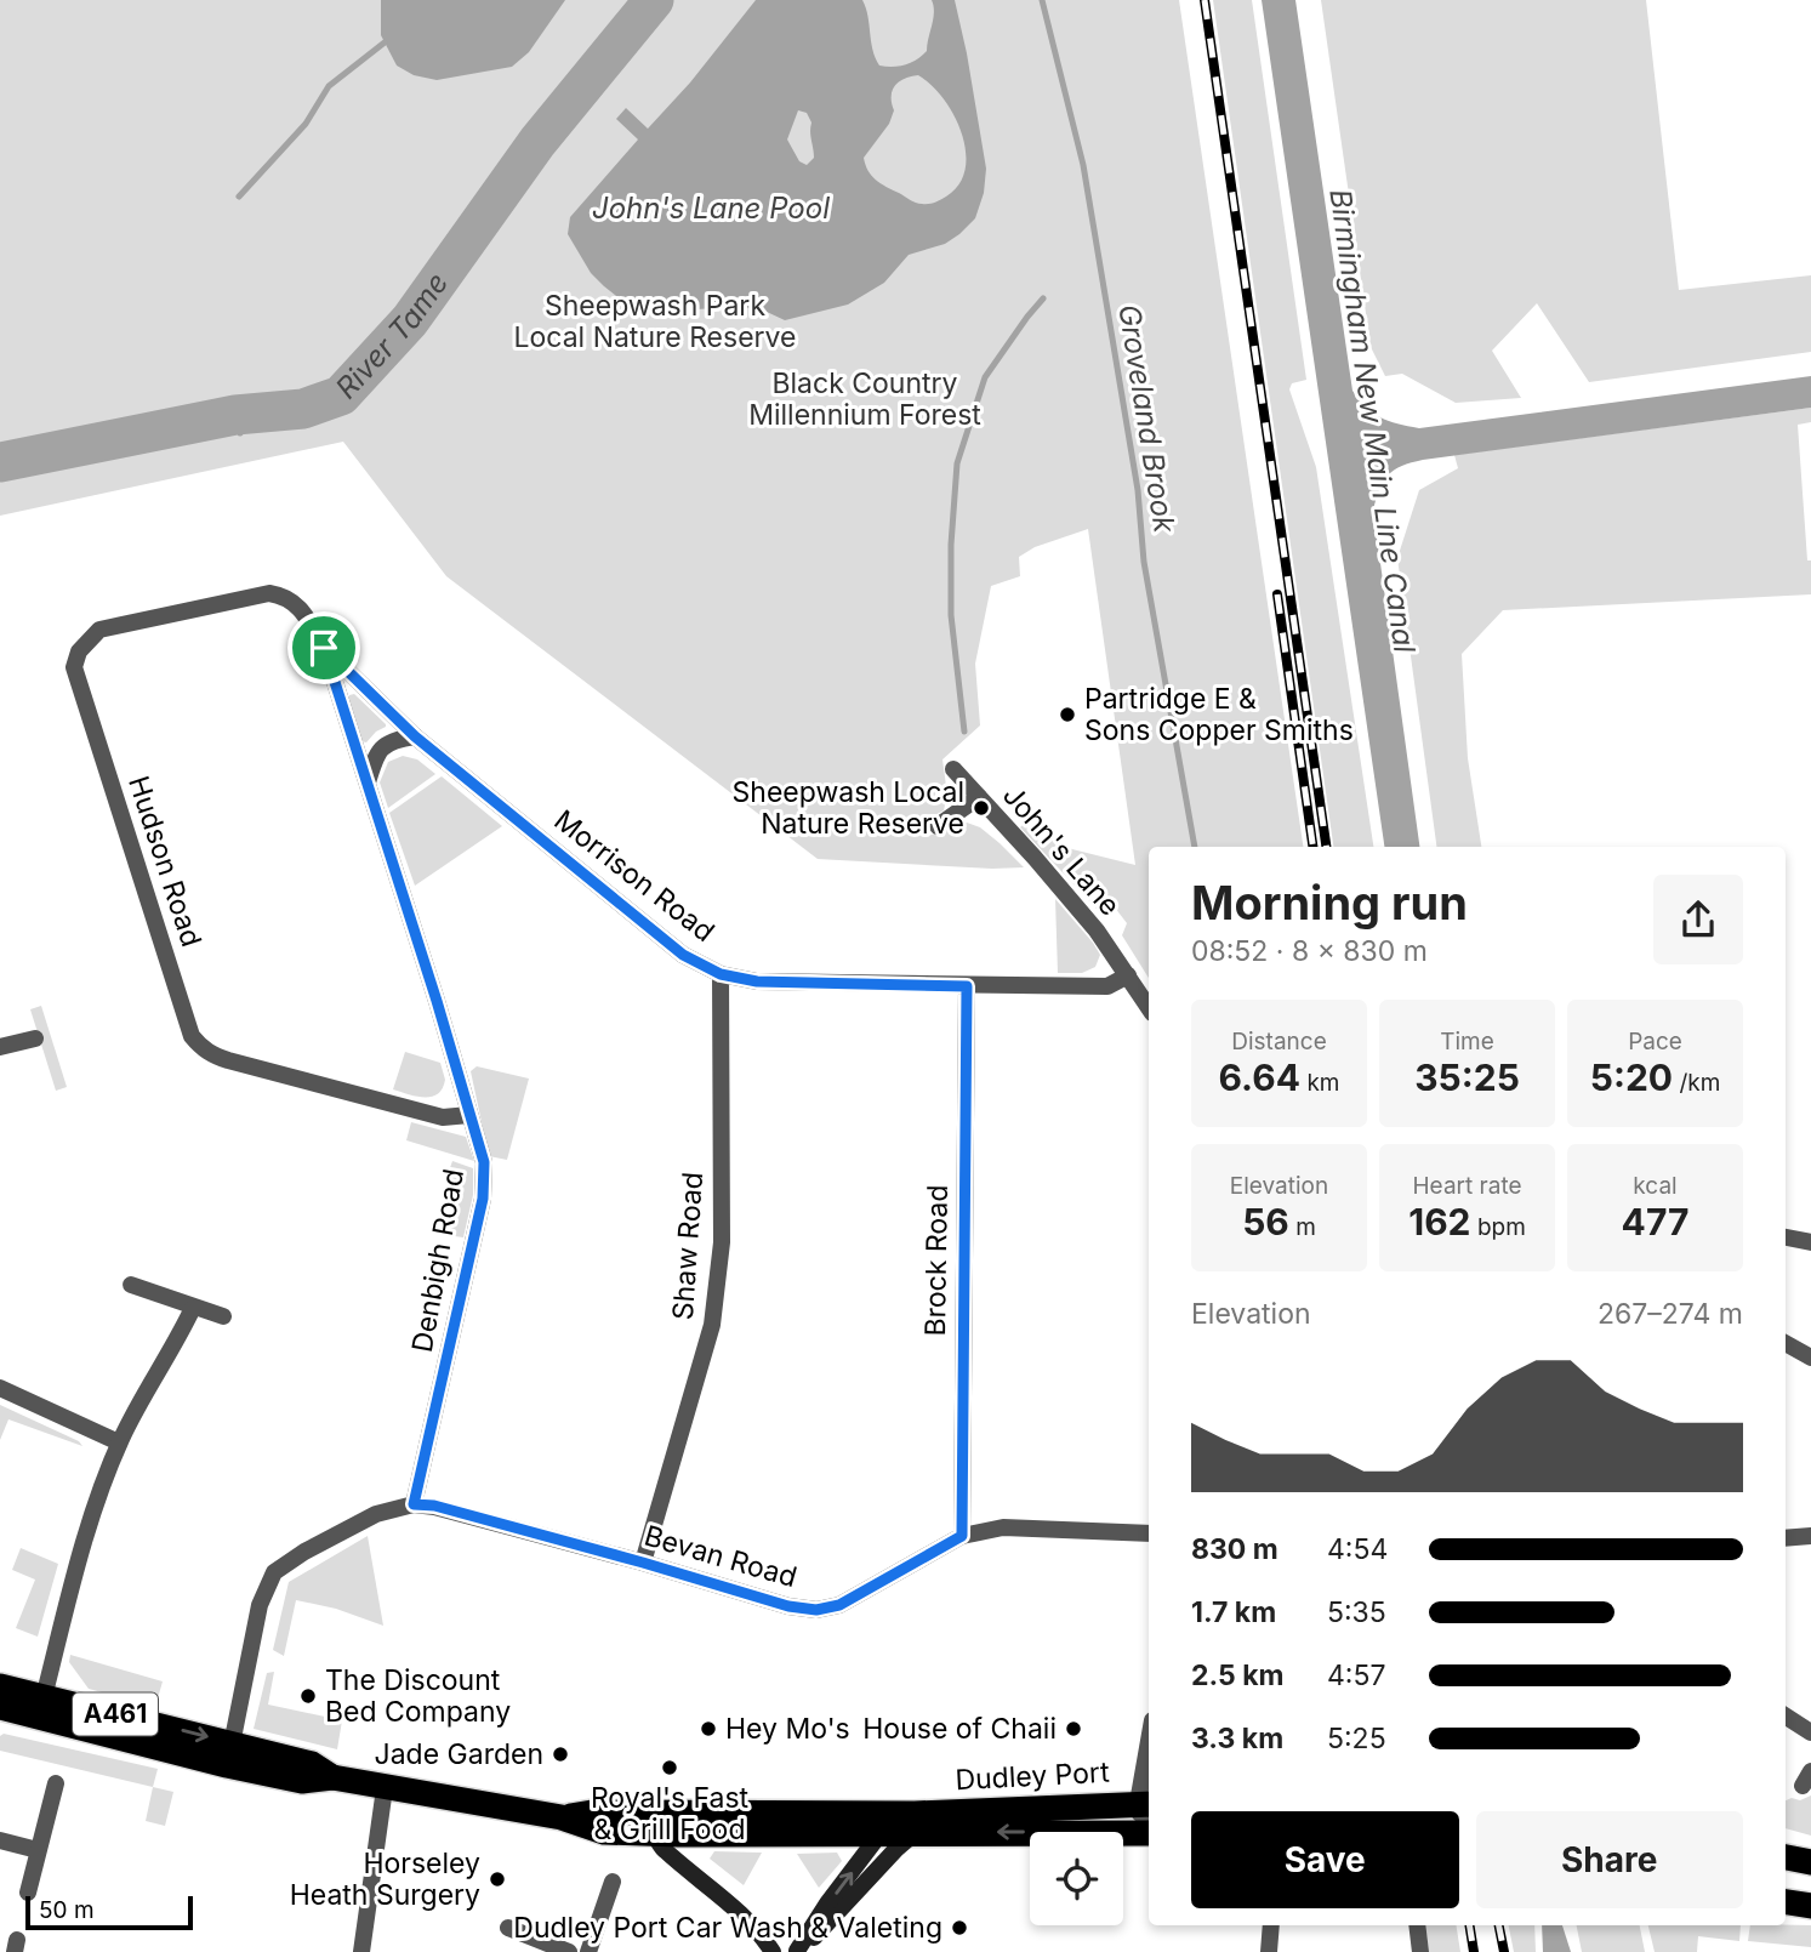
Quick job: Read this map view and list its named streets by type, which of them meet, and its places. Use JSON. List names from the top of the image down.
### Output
{
  "streets": {
    "highway": ["A461", "Dudley Port"],
    "street": [
      "John's Lane",
      "Hudson Road",
      "Morrison Road",
      "Shaw Road",
      "Denbigh Road",
      "Brock Road",
      "Bevan Road"
    ]
  },
  "crossings": [
    ["John's Lane", "Morrison Road"],
    ["Hudson Road", "Denbigh Road"],
    ["Morrison Road", "Shaw Road"],
    ["Morrison Road", "Denbigh Road"],
    ["Morrison Road", "Brock Road"],
    ["Shaw Road", "Bevan Road"],
    ["Denbigh Road", "Bevan Road"],
    ["Brock Road", "Bevan Road"],
    ["A461", "Dudley Port"]
  ],
  "water": [
    "John's Lane Pool",
    "River Tame",
    "Groveland Brook",
    "Birmingham New Main Line Canal"
  ],
  "parks": ["Sheepwash Park Local Nature Reserve", "Black Country Millennium Forest"],
  "places": [
    "Partridge E & Sons Copper Smiths",
    "Sheepwash Local Nature Reserve",
    "The Discount Bed Company",
    "Hey Mo's",
    "House of Chaii",
    "Jade Garden",
    "Royal's Fast & Grill Food",
    "Horseley Heath Surgery",
    "Dudley Port Car Wash & Valeting"
  ],
  "scale_bar": "50 m",
  "page": {
    "heading": ["Morning run", "08:52 · 8 × 830 m"],
    "stats": [
      ["Distance", "6.64 km"],
      ["Time", "35:25"],
      ["Pace", "5:20 /km"],
      ["Elevation", "56 m"],
      ["Heart rate", "162 bpm"],
      ["kcal", "477"]
    ],
    "chart": ["Elevation", "267–274 m"],
    "list": [
      {
        "name": "830 m",
        "note": "4:54"
      },
      {
        "name": "1.7 km",
        "note": "5:35"
      },
      {
        "name": "2.5 km",
        "note": "4:57"
      },
      {
        "name": "3.3 km",
        "note": "5:25"
      }
    ],
    "buttons": ["Save", "Share"],
    "scale": "50 m"
  }
}
